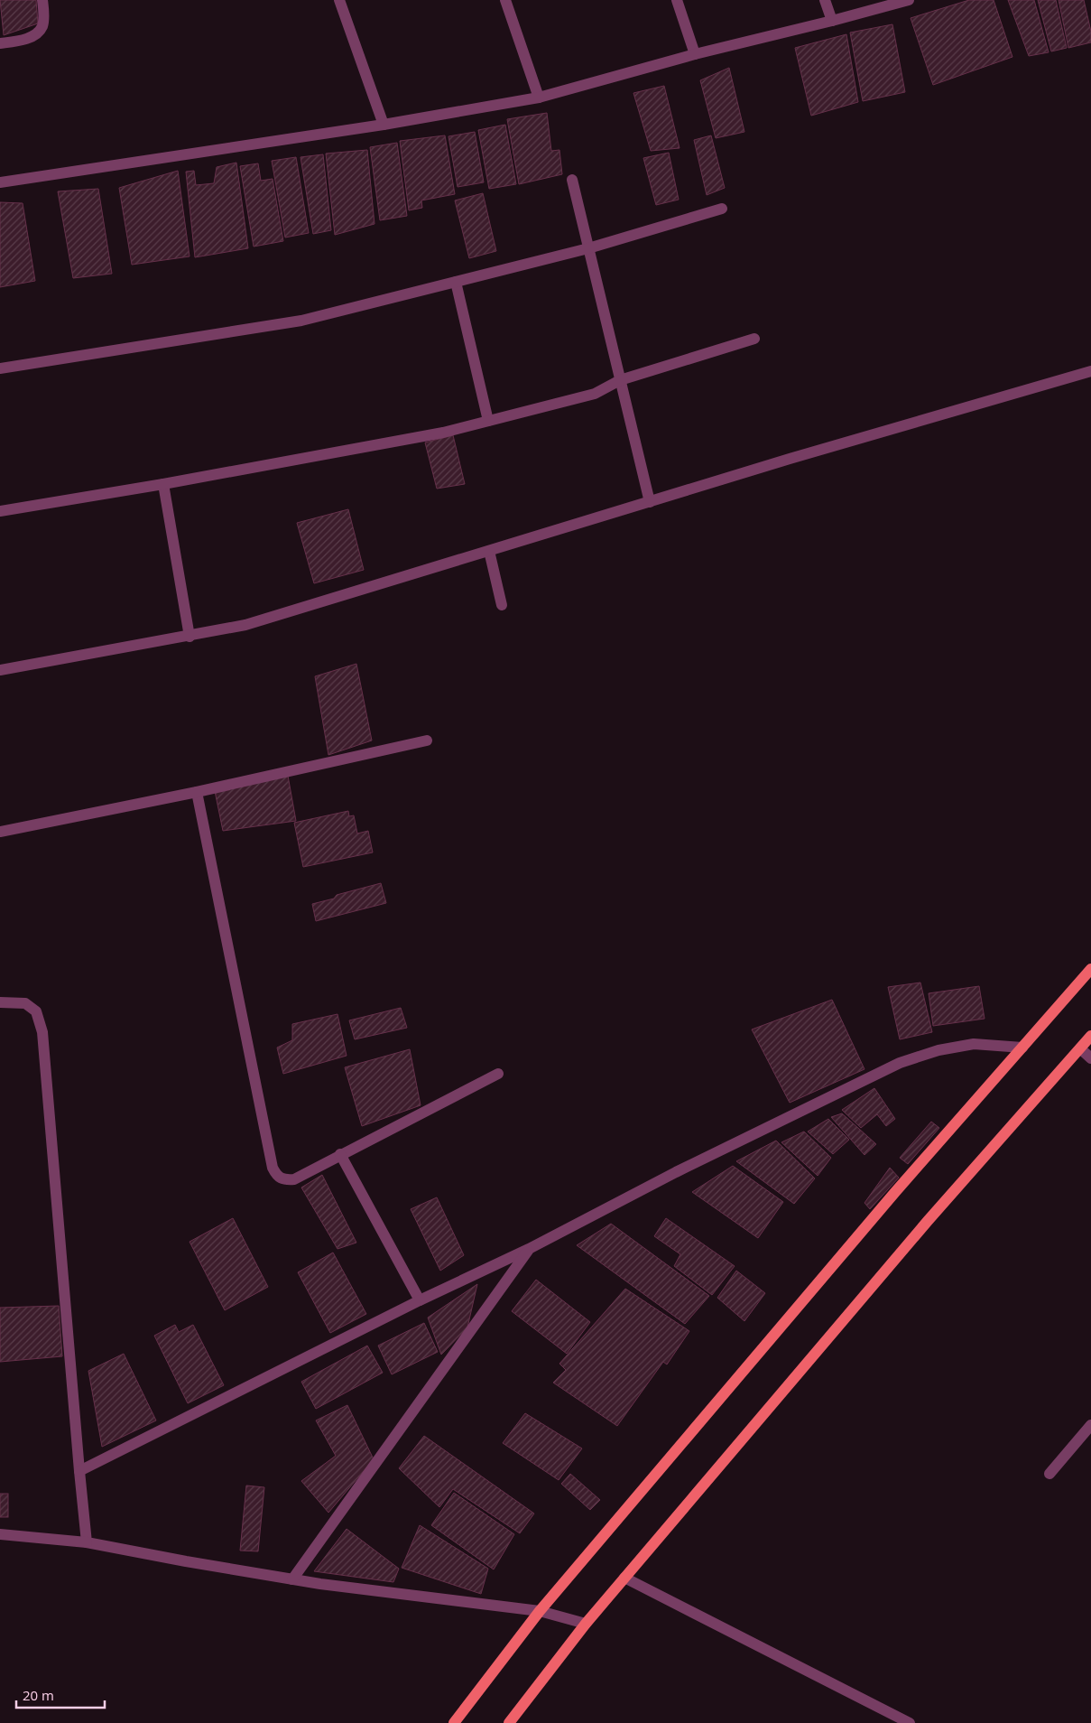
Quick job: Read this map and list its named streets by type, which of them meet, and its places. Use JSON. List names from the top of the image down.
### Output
{
  "scale_bar": "20 m"
}
